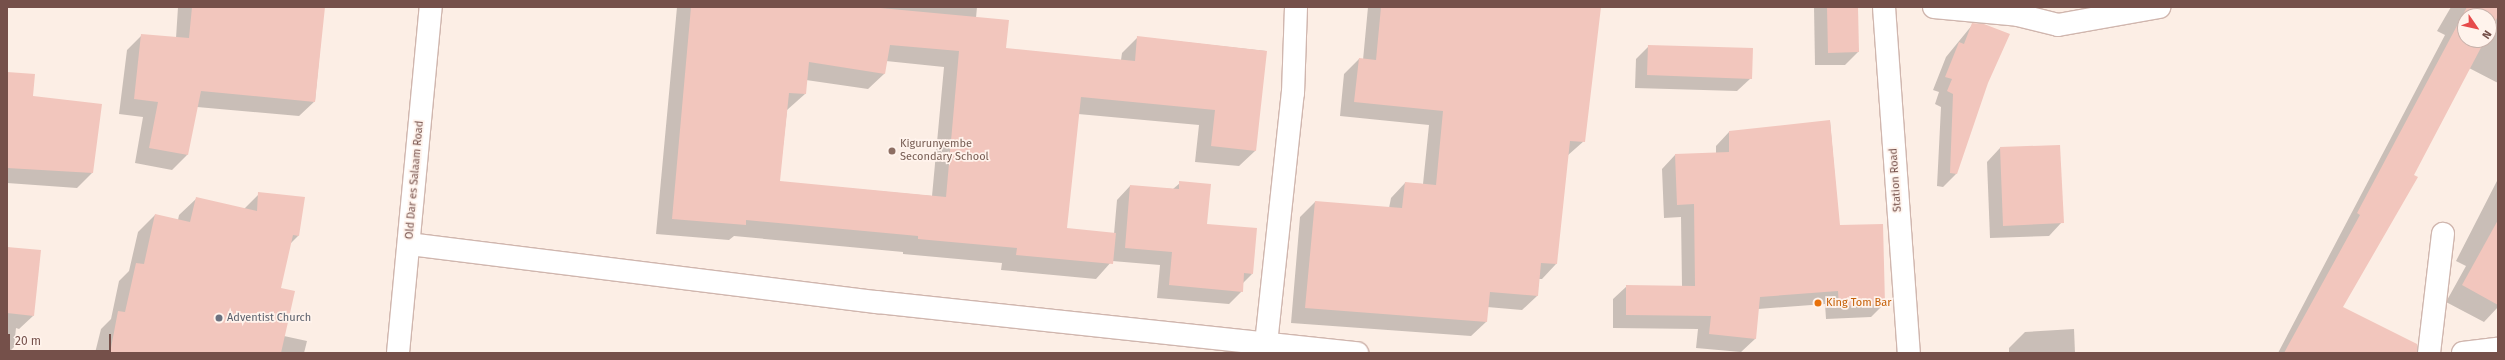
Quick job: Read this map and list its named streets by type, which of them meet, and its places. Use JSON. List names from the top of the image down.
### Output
{
  "streets": {
    "street": ["Old Dar es Salaam Road", "Station Road"]
  },
  "places": ["Kigurunyembe Secondary School", "King Tom Bar", "Adventist Church"],
  "scale_bar": "20 m",
  "north": "bottom right"
}
